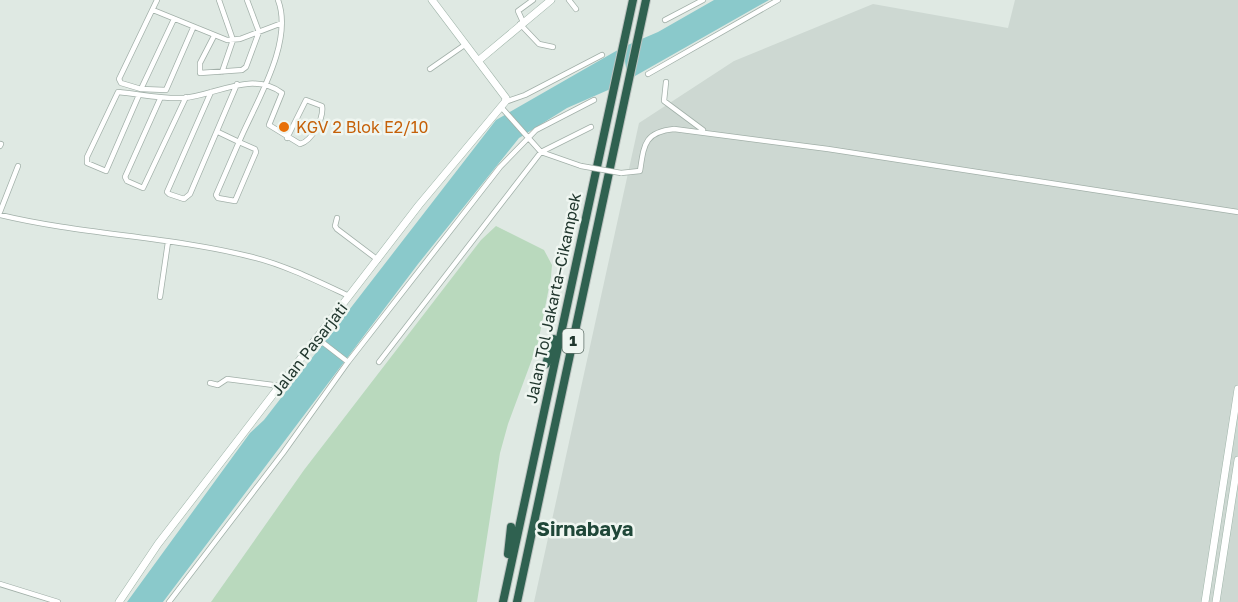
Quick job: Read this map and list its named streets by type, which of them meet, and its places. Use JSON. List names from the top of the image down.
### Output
{
  "streets": {
    "highway": ["Jalan Tol Jakarta–Cikampek", "1"],
    "main road": ["Jalan Pasarjati"]
  },
  "districts": ["Sirnabaya"],
  "places": ["KGV 2 Blok E2/10"]
}
